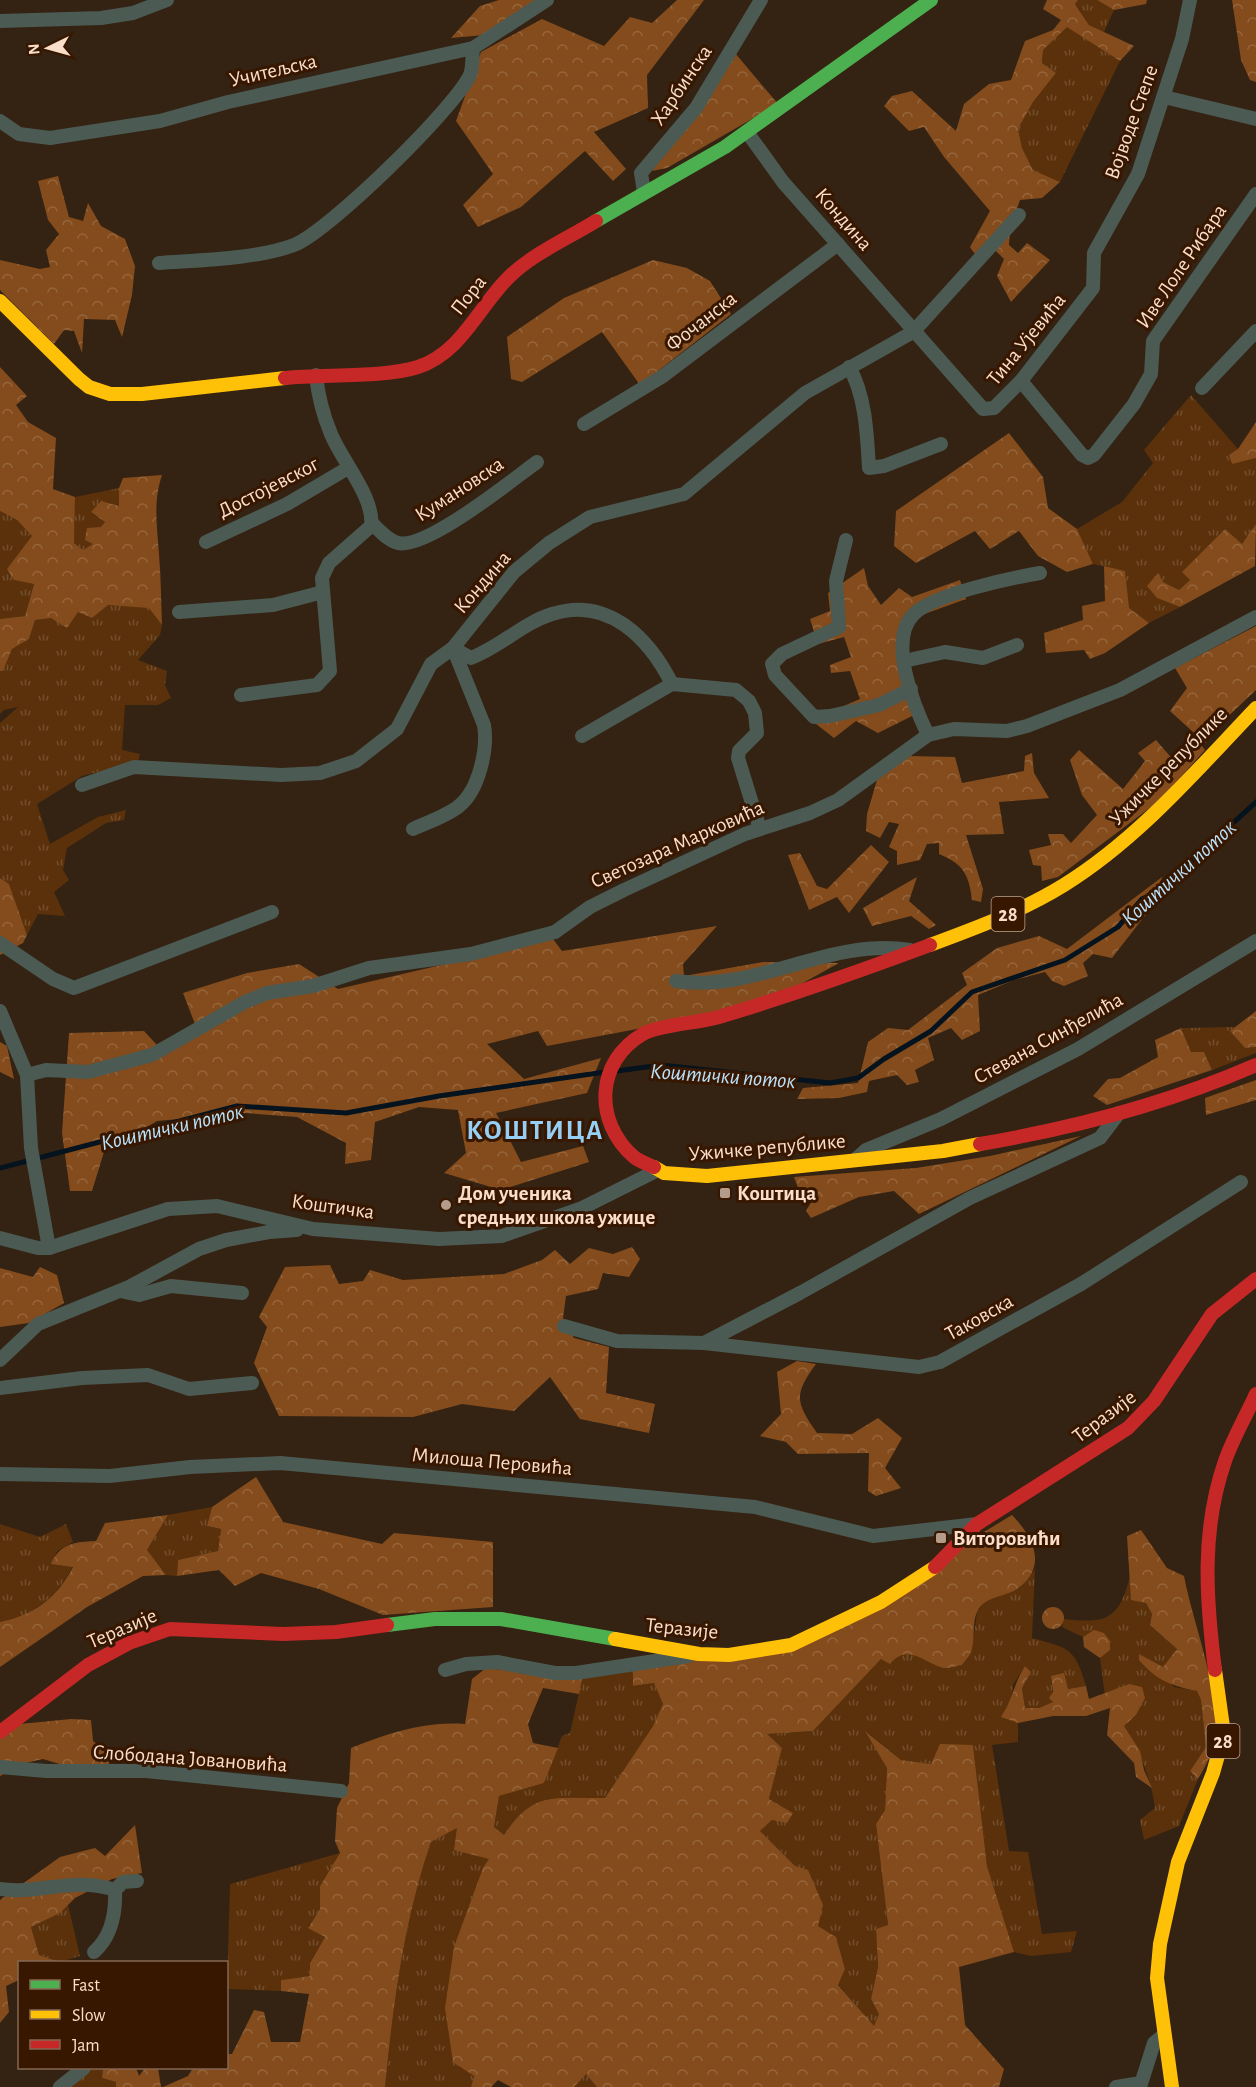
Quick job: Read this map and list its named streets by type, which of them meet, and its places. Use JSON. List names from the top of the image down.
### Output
{
  "streets": {
    "street": [
      "Учитељска",
      "Харбинска",
      "Војводе Степе",
      "Кондина",
      "Иве Лоле Рибара",
      "Пора",
      "Фочанска",
      "Тина Ујевића",
      "Достојевског",
      "Кумановска",
      "Ужичке републике",
      "Светозара Марковића",
      "28",
      "Стевана Синђелића",
      "Коштичка",
      "Таковска",
      "Теразије",
      "Милоша Перовића",
      "Слободана Јовановића"
    ]
  },
  "crossings": [
    ["Харбинска", "Пора"],
    ["Војводе Степе", "Тина Ујевића"],
    ["Кондина", "Пора"],
    ["Кондина", "Фочанска"],
    ["Кондина", "Тина Ујевића"],
    ["Иве Лоле Рибара", "Тина Ујевића"],
    ["Ужичке републике", "Стевана Синђелића"],
    ["Ужичке републике", "Коштичка"],
    ["Ужичке републике", "Таковска"],
    ["Теразије", "Милоша Перовића"]
  ],
  "districts": ["КОШТИЦА"],
  "water": ["Коштички поток"],
  "places": {
    "transit": ["Коштица", "Виторовићи"],
    "other": ["Дом ученика средњих школа ужице"]
  },
  "legend": ["Fast", "Slow", "Jam"],
  "north": "left"
}
